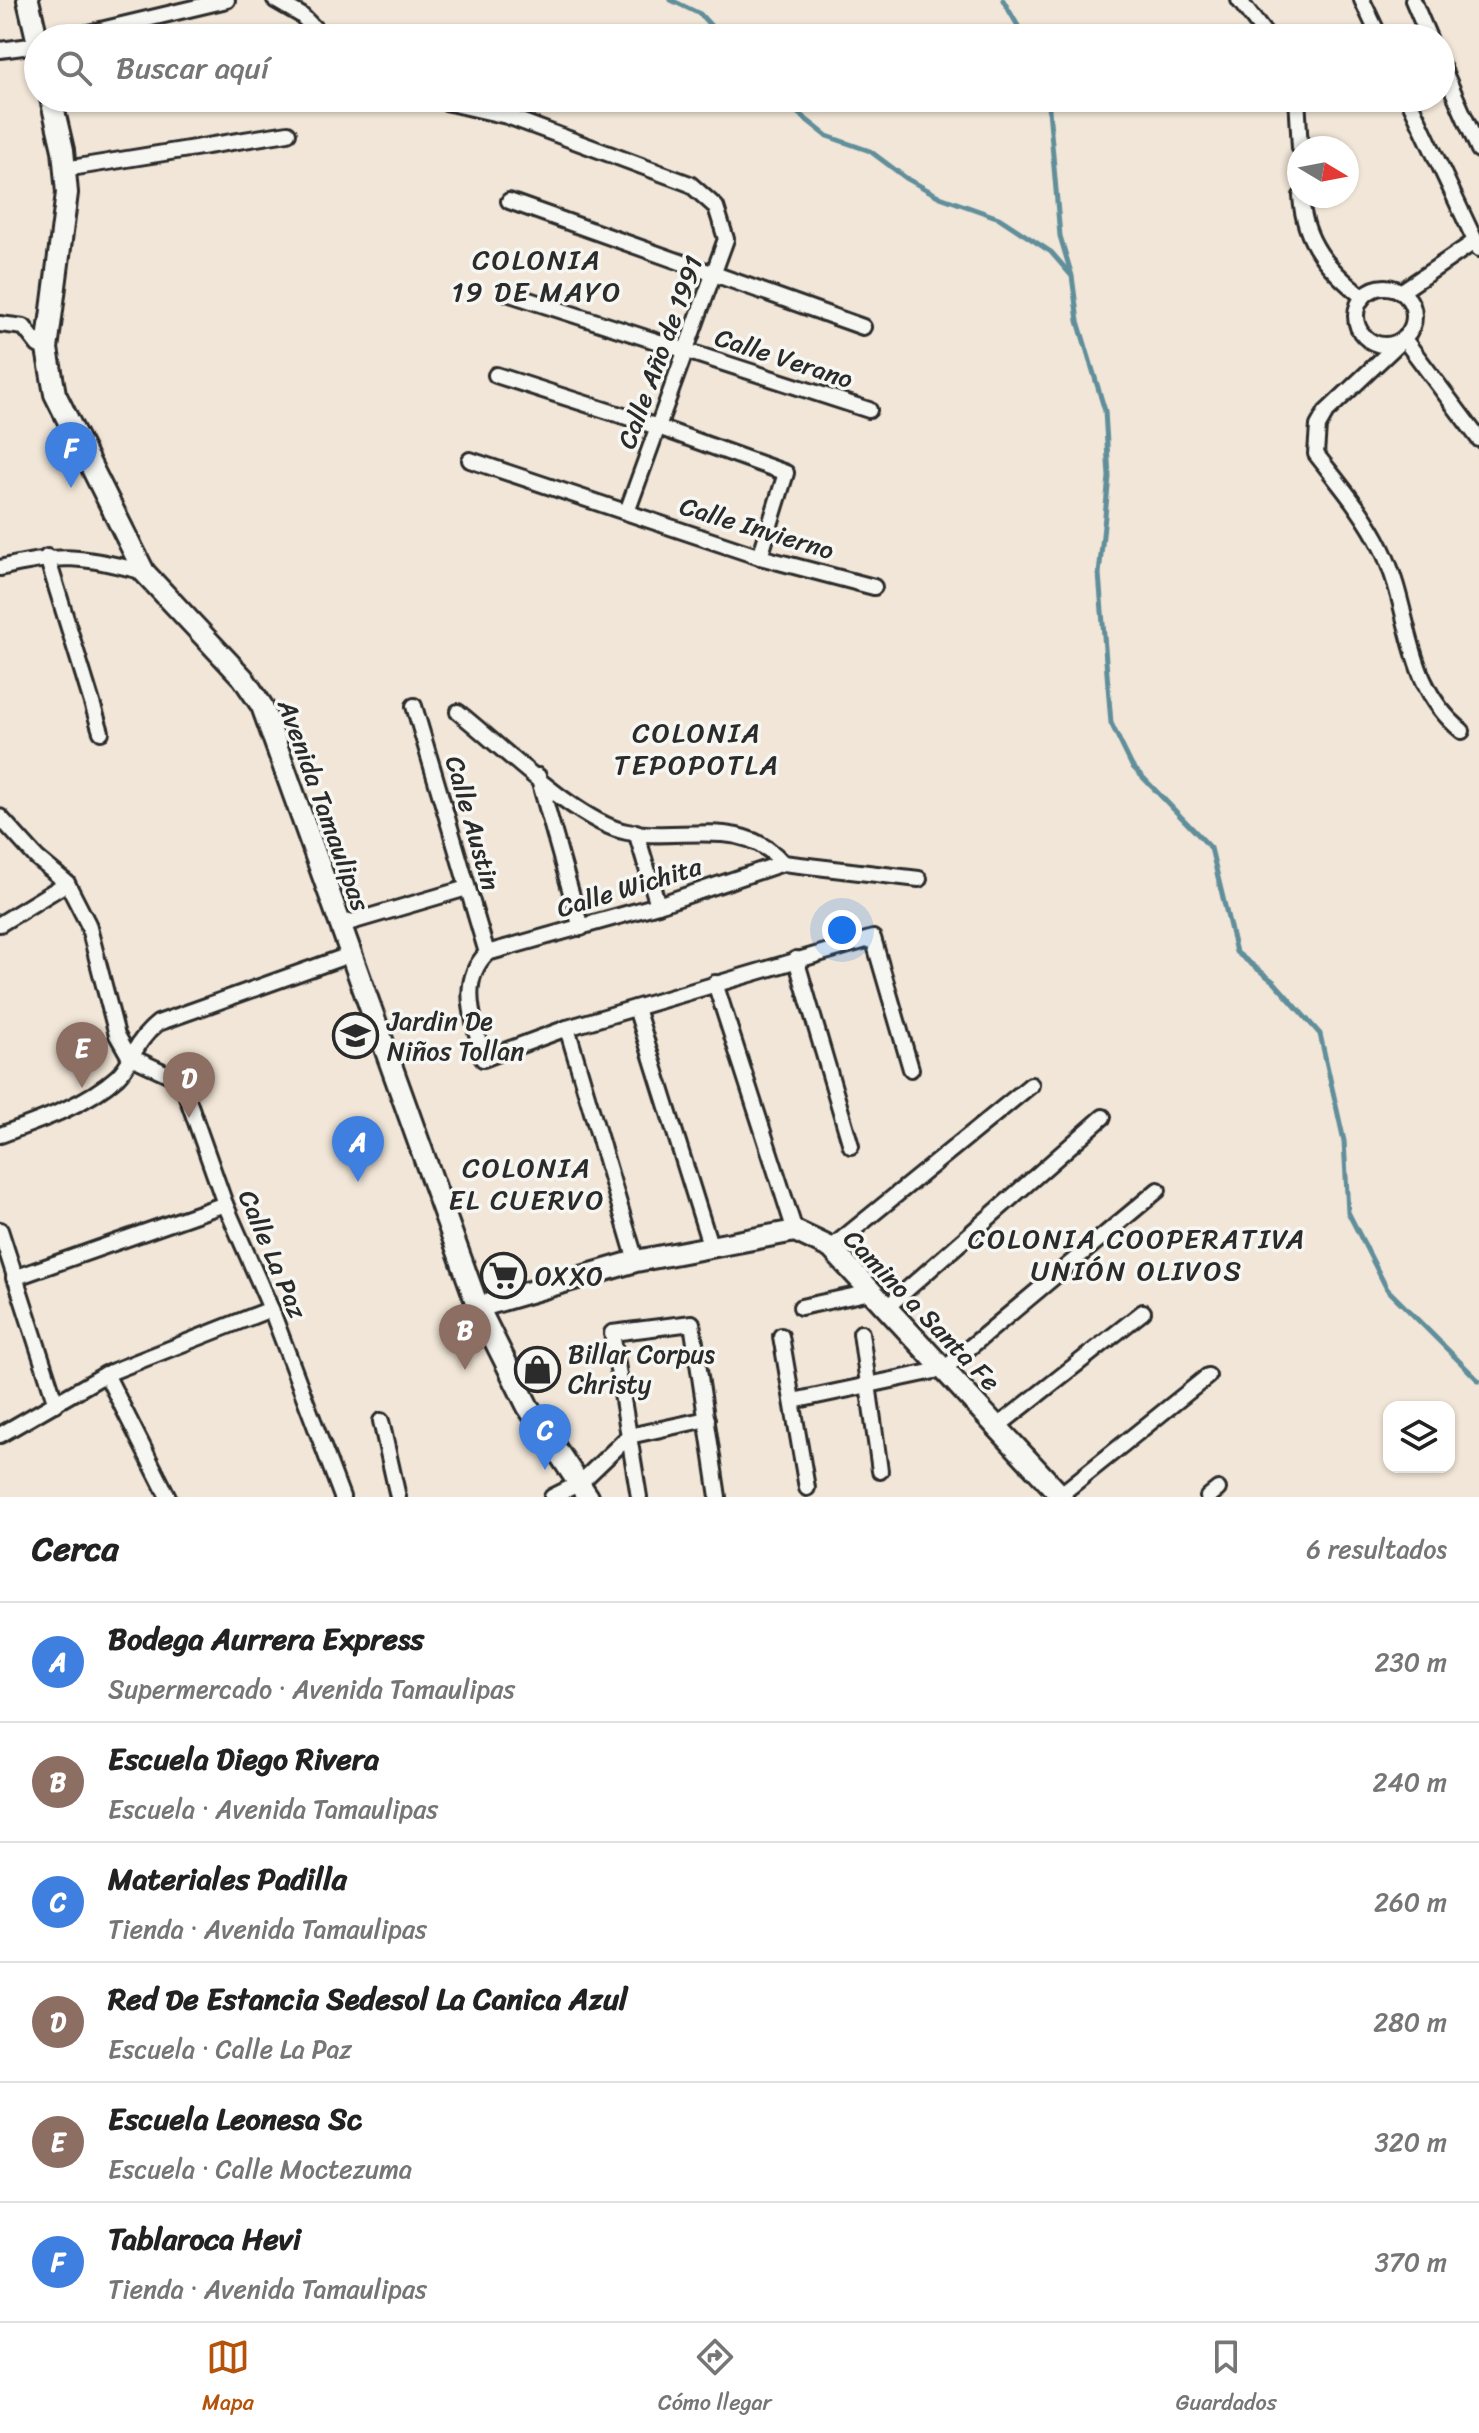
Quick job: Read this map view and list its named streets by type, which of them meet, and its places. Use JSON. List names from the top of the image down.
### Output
{
  "streets": {
    "street": [
      "Calle Año de 1991",
      "Calle Verano",
      "Calle Invierno",
      "Avenida Tamaulipas",
      "Calle Austin",
      "Calle Wichita",
      "Calle La Paz",
      "Camino a Santa Fe"
    ]
  },
  "crossings": [
    ["Calle Año de 1991", "Calle Verano"],
    ["Calle Año de 1991", "Calle Invierno"],
    ["Calle Austin", "Calle Wichita"]
  ],
  "districts": [
    "COLONIA 19 DE MAYO",
    "COLONIA TEPOPOTLA",
    "COLONIA EL CUERVO",
    "COLONIA COOPERATIVA UNIÓN OLIVOS"
  ],
  "places": {
    "school or university": ["Jardin De Niños Tollan"],
    "supermarket": ["OXXO"],
    "shop": ["Billar Corpus Christy"]
  },
  "north": "right",
  "page": {
    "search": "Buscar aquí",
    "pins": [
      "F",
      "E",
      "D",
      "A",
      "B",
      "C"
    ],
    "heading": ["Cerca", "6 resultados"],
    "list": [
      {
        "mark": "A",
        "name": "Bodega Aurrera Express",
        "note": "Supermercado · Avenida Tamaulipas",
        "value": "230 m"
      },
      {
        "mark": "B",
        "name": "Escuela Diego Rivera",
        "note": "Escuela · Avenida Tamaulipas",
        "value": "240 m"
      },
      {
        "mark": "C",
        "name": "Materiales Padilla",
        "note": "Tienda · Avenida Tamaulipas",
        "value": "260 m"
      },
      {
        "mark": "D",
        "name": "Red De Estancia Sedesol La Canica Azul",
        "note": "Escuela · Calle La Paz",
        "value": "280 m"
      },
      {
        "mark": "E",
        "name": "Escuela Leonesa Sc",
        "note": "Escuela · Calle Moctezuma",
        "value": "320 m"
      },
      {
        "mark": "F",
        "name": "Tablaroca Hevi",
        "note": "Tienda · Avenida Tamaulipas",
        "value": "370 m"
      }
    ],
    "nav": ["Mapa", "Cómo llegar", "Guardados"]
  }
}
